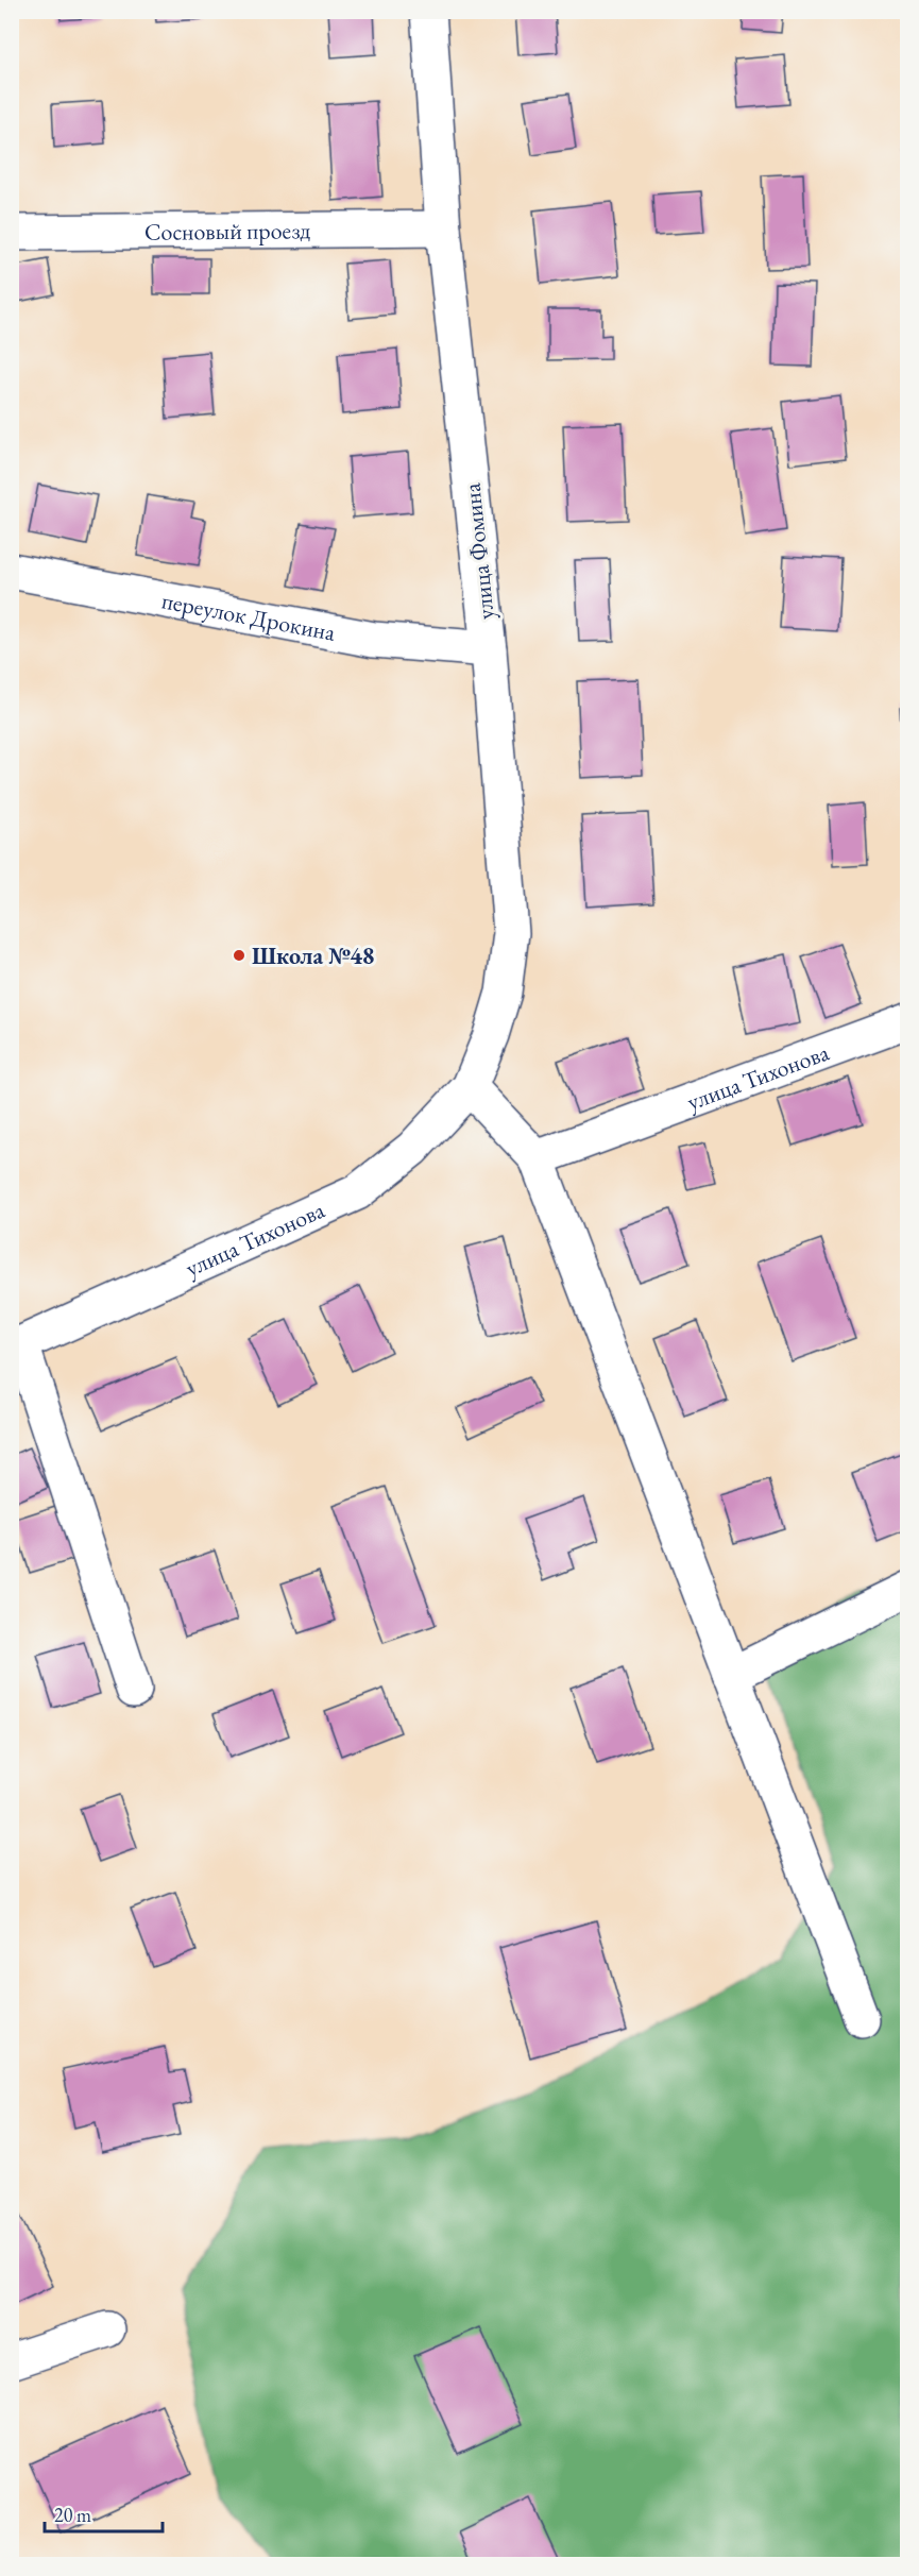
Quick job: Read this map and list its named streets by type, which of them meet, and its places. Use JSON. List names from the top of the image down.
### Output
{
  "streets": {
    "street": [
      "Сосновый проезд",
      "улица Фомина",
      "переулок Дрокина",
      "улица Тихонова"
    ]
  },
  "crossings": [
    ["Сосновый проезд", "улица Фомина"],
    ["улица Фомина", "переулок Дрокина"],
    ["улица Фомина", "улица Тихонова"]
  ],
  "places": ["Школа №48"],
  "scale_bar": "20 m"
}
